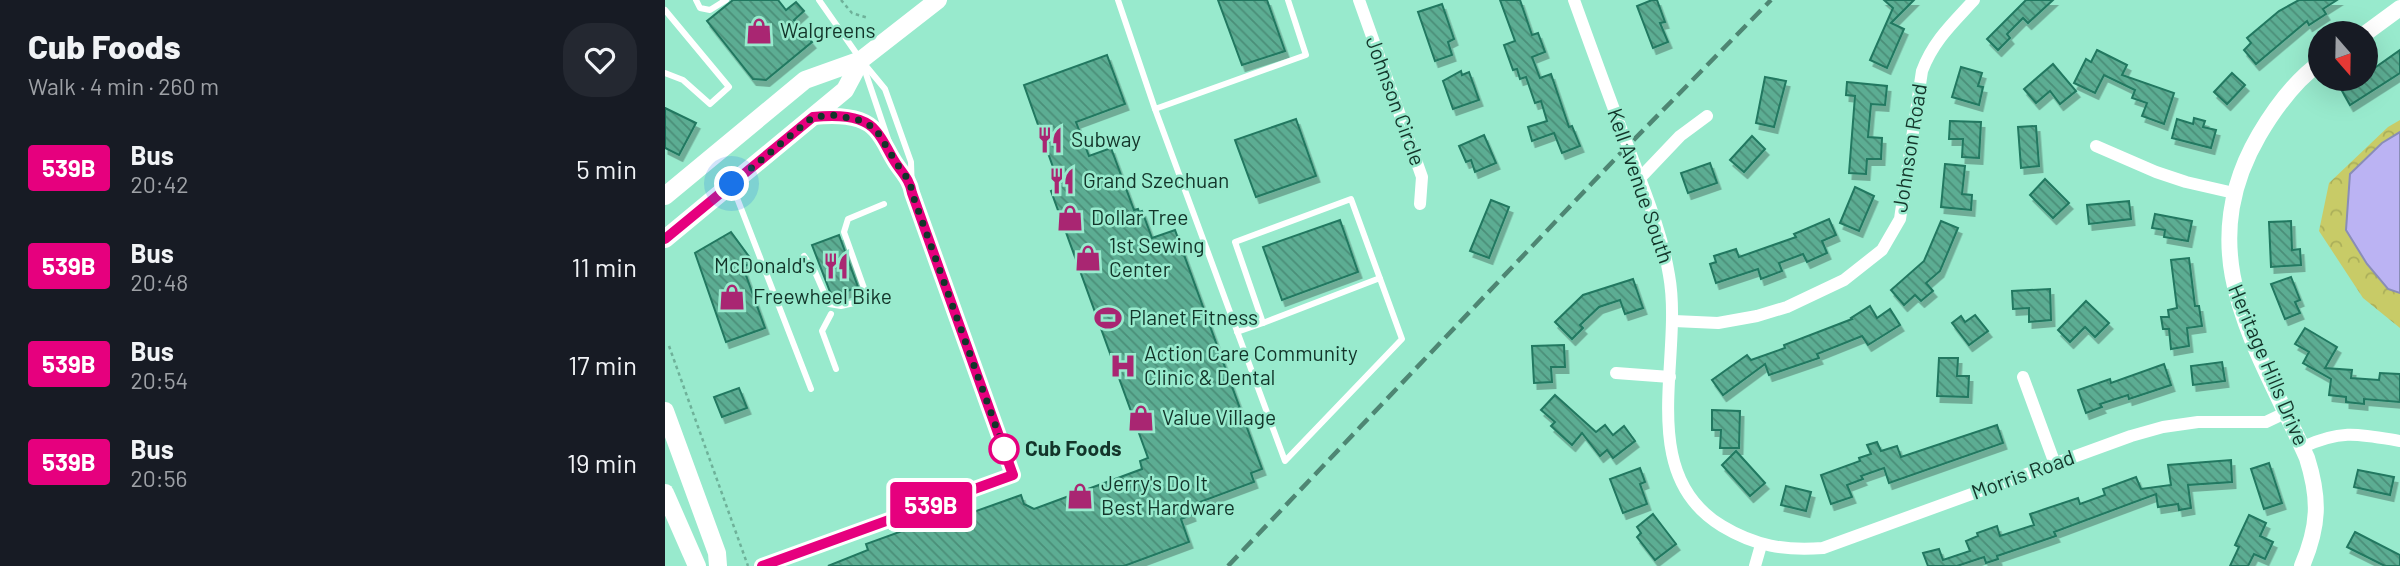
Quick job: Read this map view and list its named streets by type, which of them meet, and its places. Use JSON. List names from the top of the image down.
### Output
{
  "streets": {
    "street": [
      "Johnson Circle",
      "Johnson Road",
      "Kell Avenue South",
      "Heritage Hills Drive",
      "Morris Road"
    ]
  },
  "crossings": [
    ["Johnson Road", "Kell Avenue South"],
    ["Kell Avenue South", "Morris Road"],
    ["Heritage Hills Drive", "Morris Road"]
  ],
  "places": {
    "shop": [
      "Walgreens",
      "Dollar Tree",
      "1st Sewing Center",
      "Freewheel Bike",
      "Value Village",
      "Jerry's Do It Best Hardware"
    ],
    "restaurant": ["Subway", "Grand Szechuan", "McDonald's"],
    "sports": ["Planet Fitness"],
    "hospital": ["Action Care Community Clinic & Dental"],
    "other": ["Cub Foods"]
  },
  "lines": ["bus line 539B"],
  "north": "bottom",
  "page": {
    "heading": ["Cub Foods", "Walk · 4 min · 260 m"],
    "on_map": "539B",
    "list": [
      {
        "mark": "539B",
        "name": "Bus",
        "note": "20:42",
        "value": "5 min"
      },
      {
        "mark": "539B",
        "name": "Bus",
        "note": "20:48",
        "value": "11 min"
      },
      {
        "mark": "539B",
        "name": "Bus",
        "note": "20:54",
        "value": "17 min"
      },
      {
        "mark": "539B",
        "name": "Bus",
        "note": "20:56",
        "value": "19 min"
      }
    ]
  }
}
